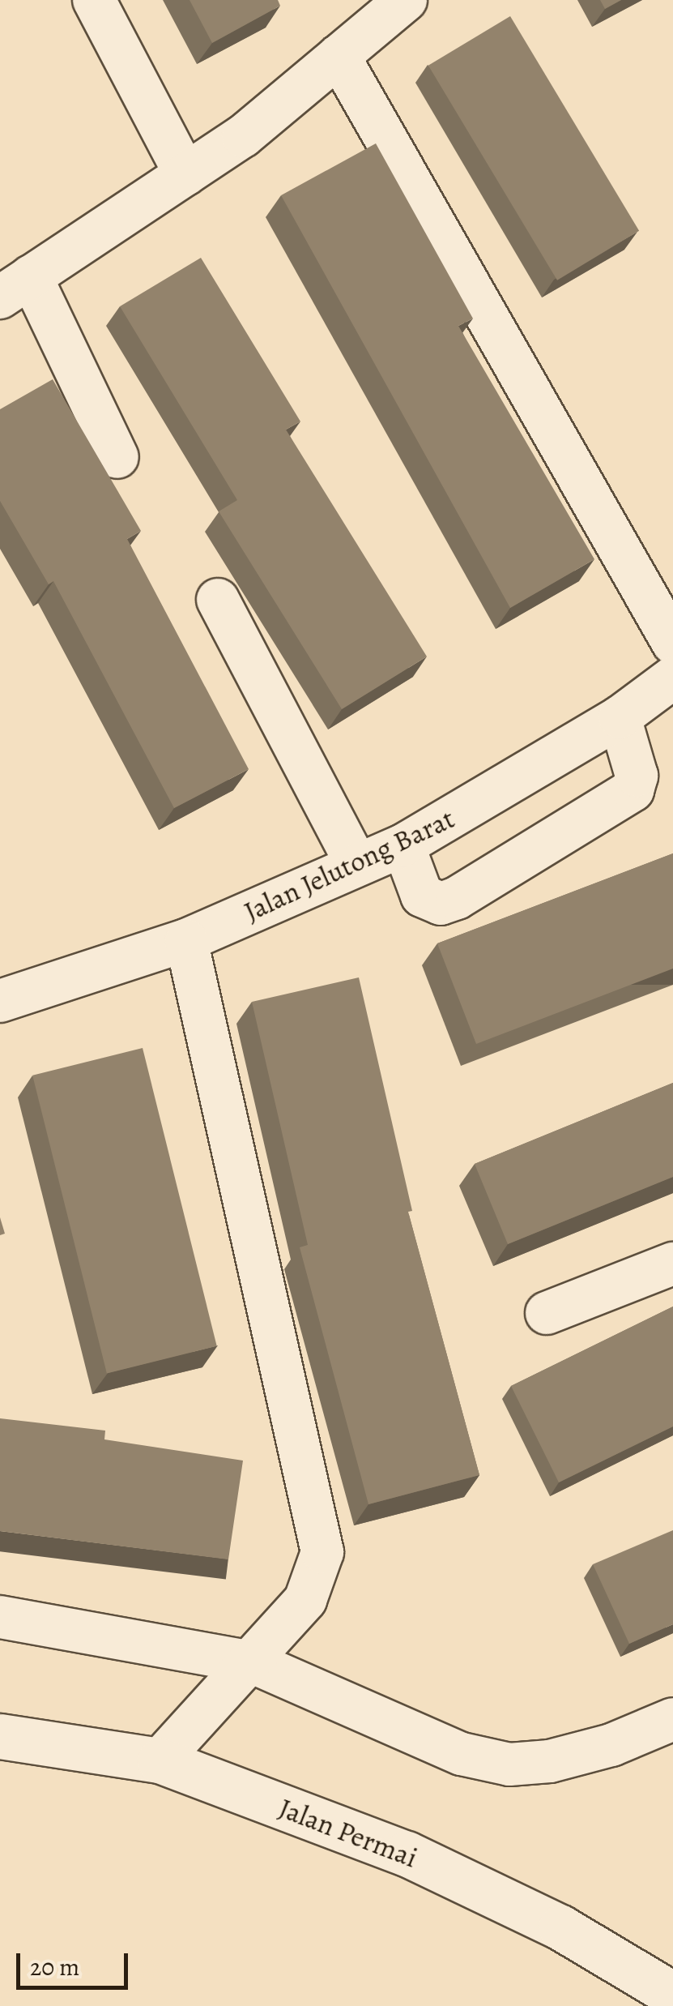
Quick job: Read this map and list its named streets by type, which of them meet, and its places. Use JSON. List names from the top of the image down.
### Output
{
  "streets": {
    "street": ["Jalan Jelutong Barat", "Jalan Permai"]
  },
  "scale_bar": "20 m"
}
